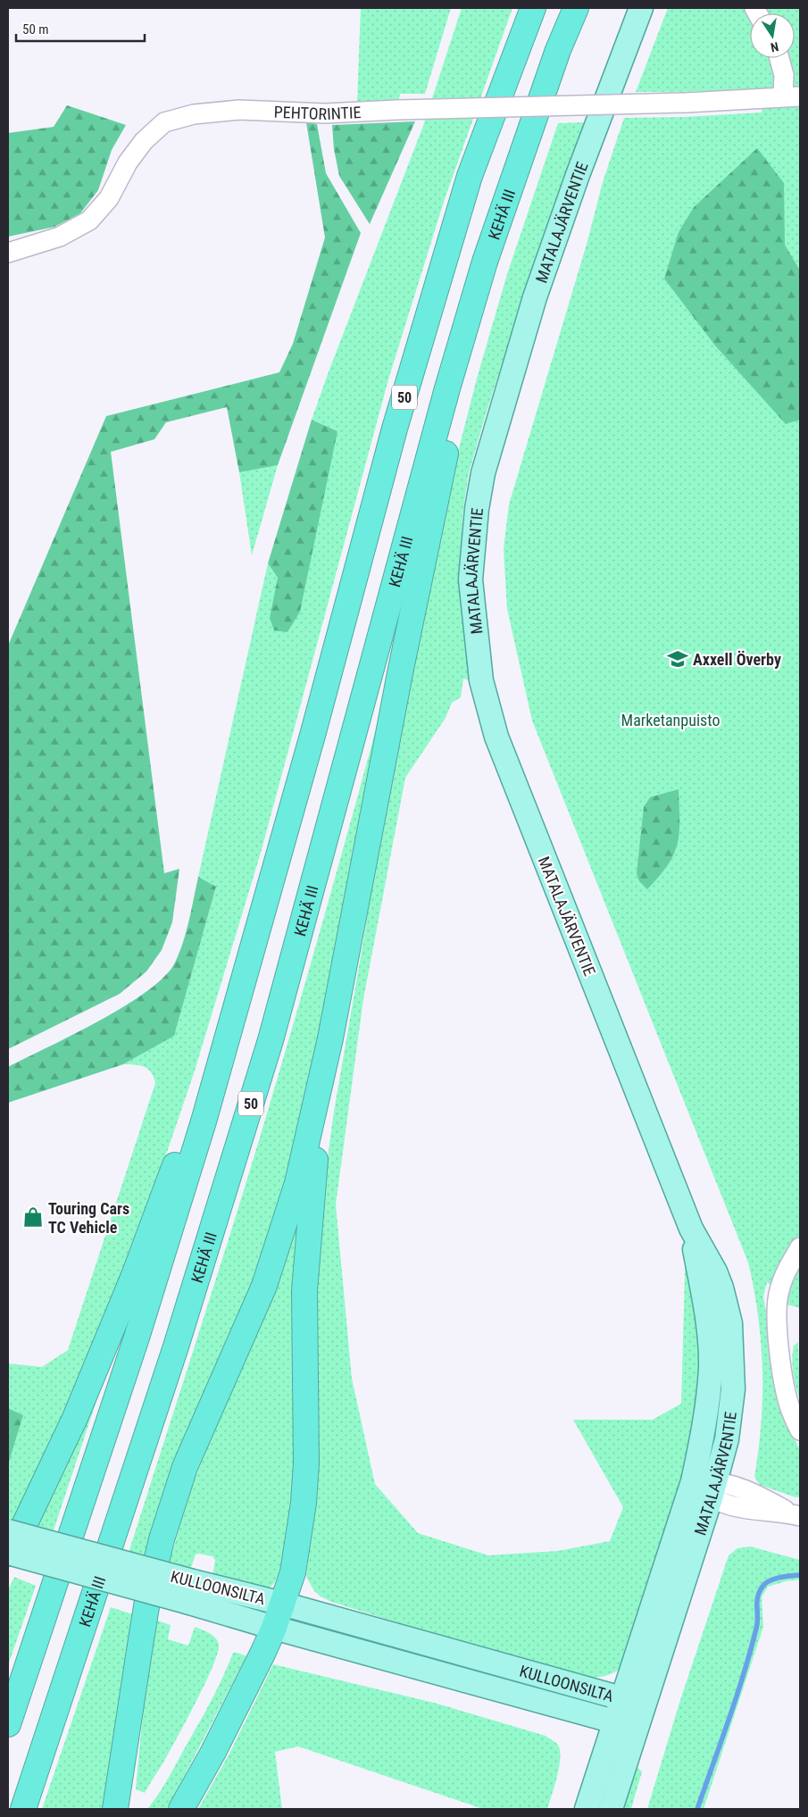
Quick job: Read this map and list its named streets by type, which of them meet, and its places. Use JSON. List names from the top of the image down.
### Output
{
  "streets": {
    "highway": ["KEHÄ III", "50"],
    "main road": ["MATALAJÄRVENTIE", "KULLOONSILTA"],
    "street": ["PEHTORINTIE"]
  },
  "crossings": [
    ["MATALAJÄRVENTIE", "KULLOONSILTA"]
  ],
  "parks": ["Marketanpuisto"],
  "places": {
    "school or university": ["Axxell Överby"],
    "shop": ["Touring Cars TC Vehicle"]
  },
  "scale_bar": "50 m",
  "north": "bottom"
}
